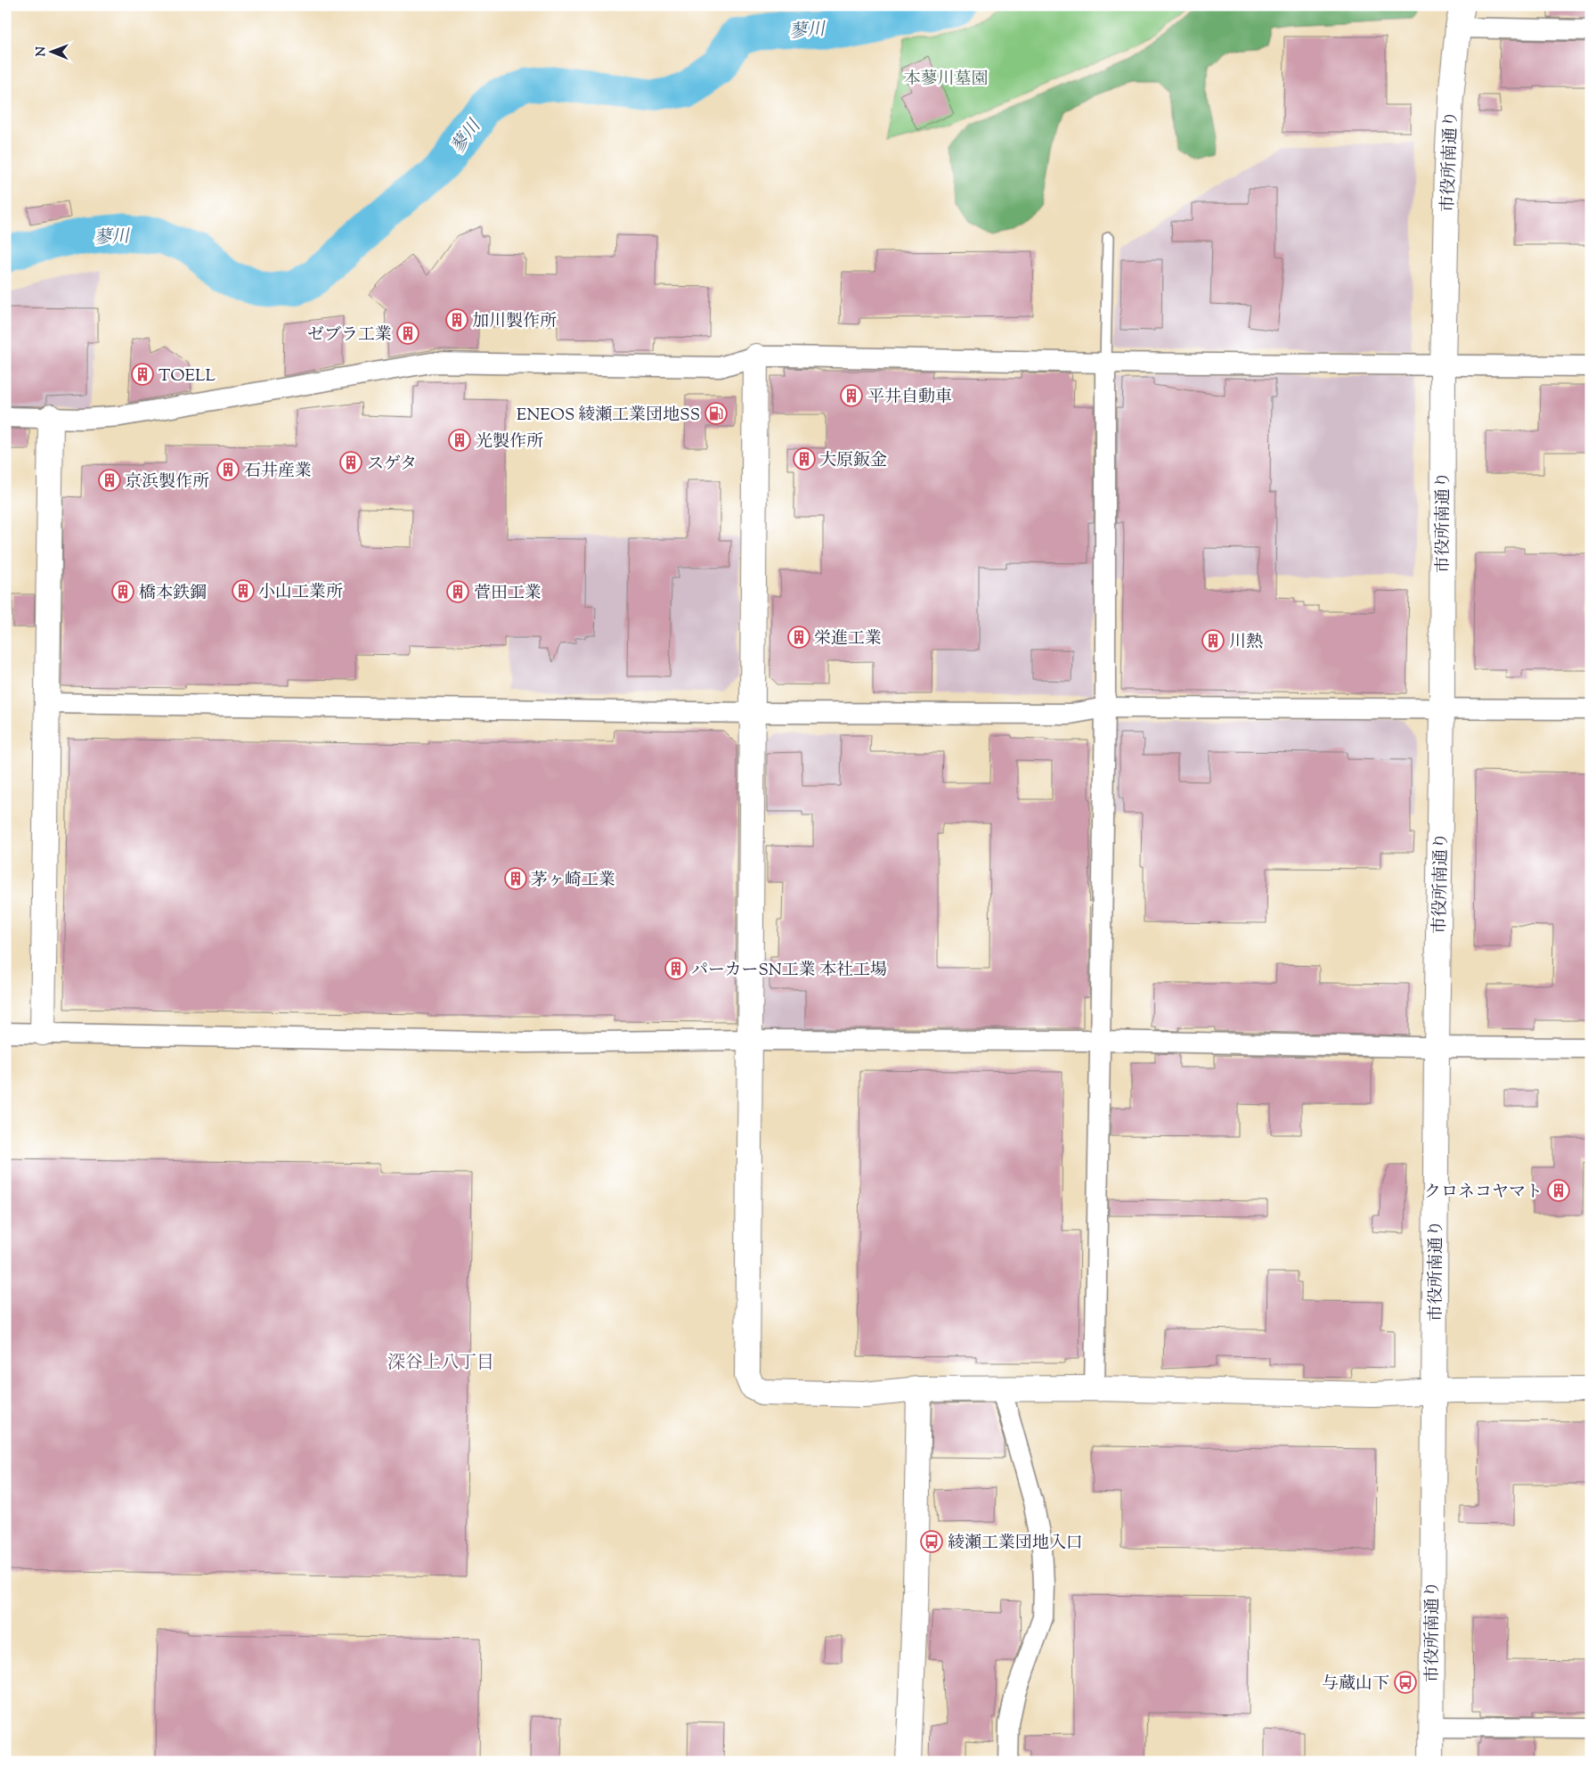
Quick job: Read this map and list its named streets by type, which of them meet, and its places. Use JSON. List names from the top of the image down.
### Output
{
  "streets": {
    "street": ["市役所南通り"]
  },
  "districts": ["深谷上八丁目"],
  "water": ["蓼川"],
  "parks": ["本蓼川墓園"],
  "places": {
    "building": [
      "加川製作所",
      "ゼブラ工業",
      "TOELL",
      "平井自動車",
      "光製作所",
      "大原鈑金",
      "スゲタ",
      "石井産業",
      "京浜製作所",
      "小山工業所",
      "橋本鉄鋼",
      "菅田工業",
      "栄進工業",
      "川熱",
      "茅ヶ崎工業",
      "パーカーSN工業 本社工場",
      "クロネコヤマト"
    ],
    "fuel station": ["ENEOS 綾瀬工業団地SS"],
    "bus stop": ["綾瀬工業団地入口", "与蔵山下"]
  },
  "north": "left"
}
